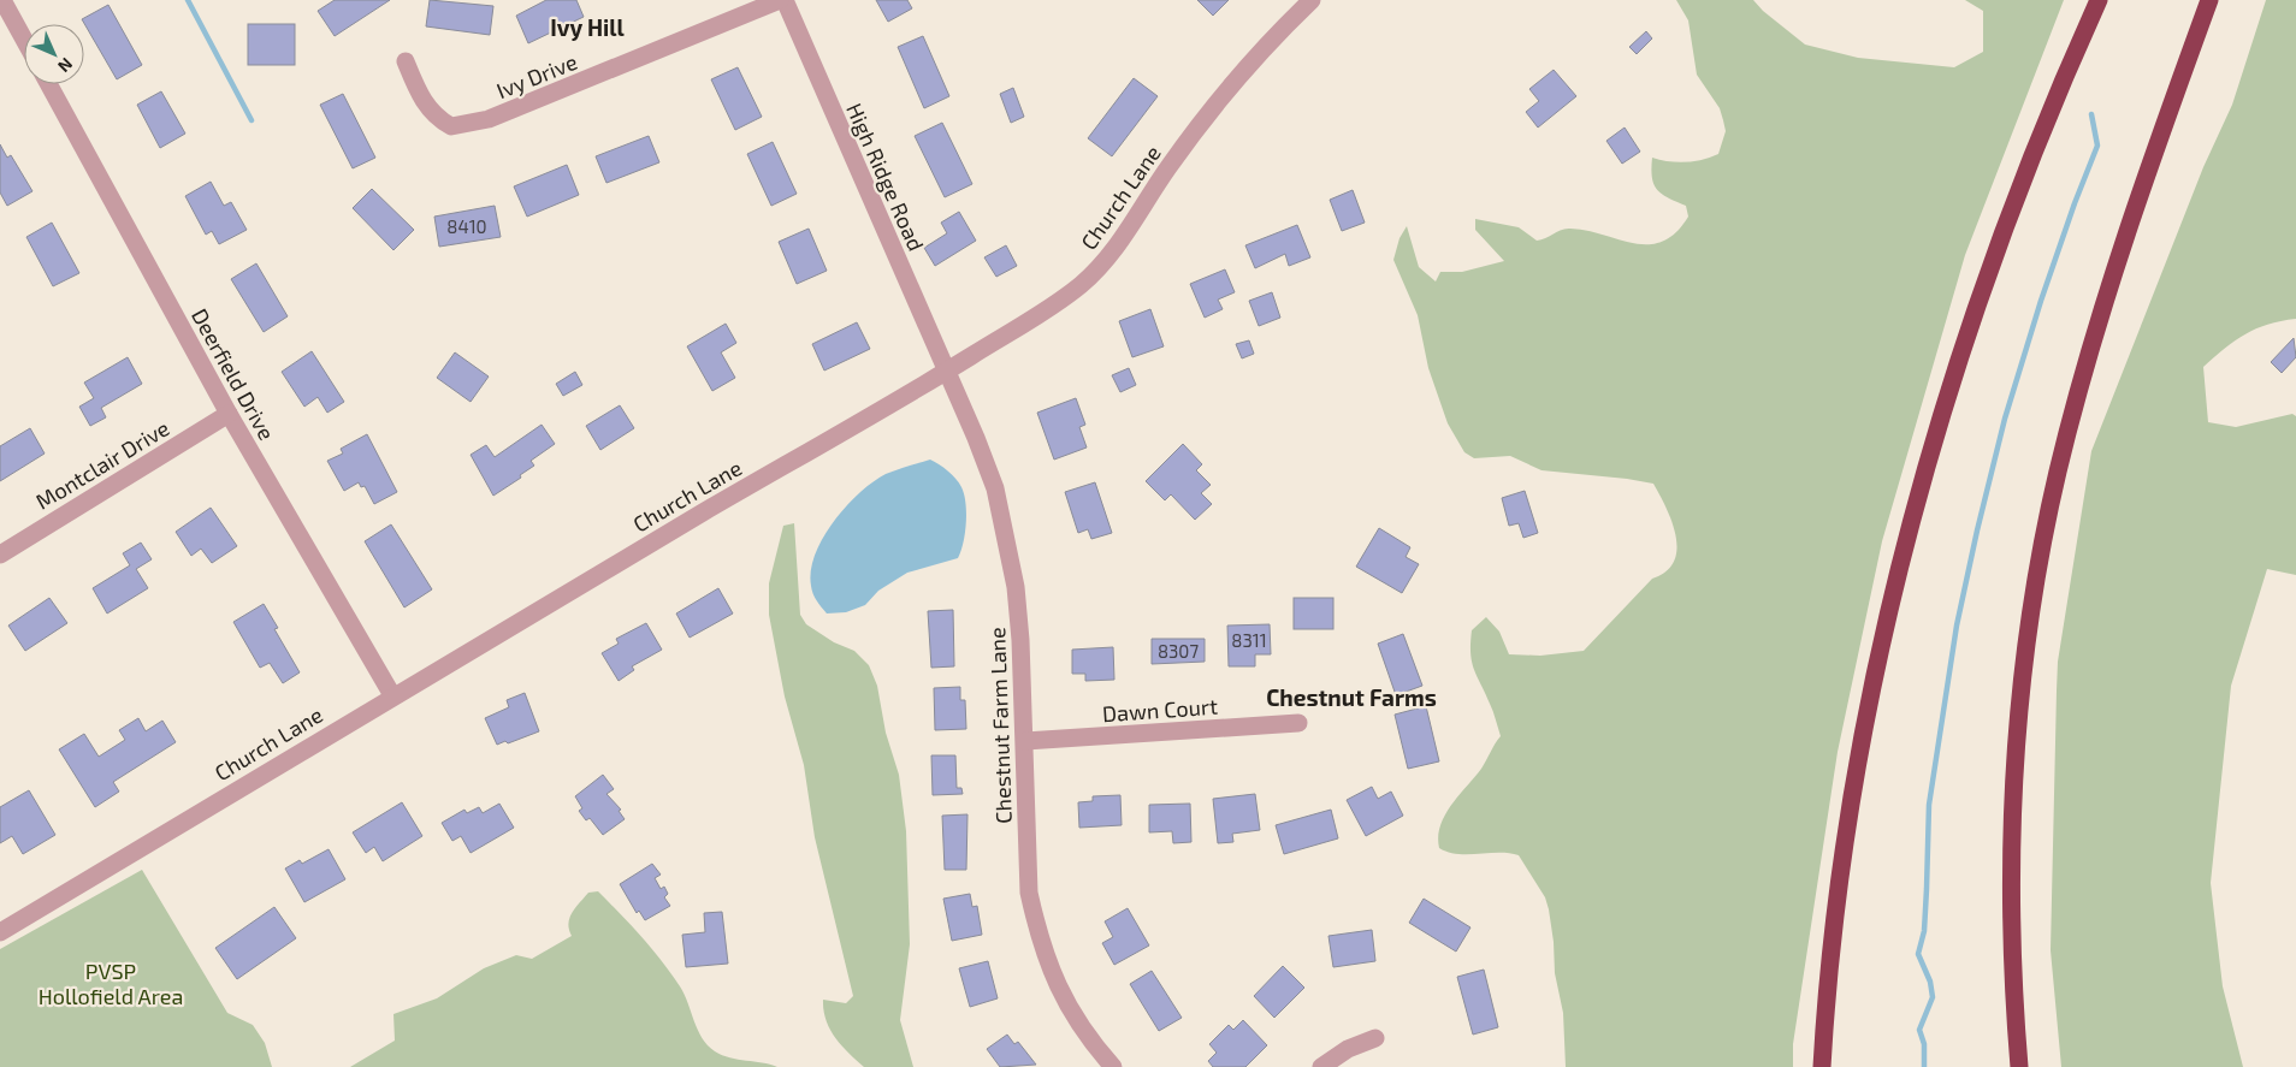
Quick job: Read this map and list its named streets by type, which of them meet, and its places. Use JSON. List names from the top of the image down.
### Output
{
  "streets": {
    "street": [
      "Ivy Drive",
      "High Ridge Road",
      "Church Lane",
      "Deerfield Drive",
      "Montclair Drive",
      "Dawn Court",
      "Chestnut Farm Lane"
    ]
  },
  "crossings": [
    ["High Ridge Road", "Church Lane"],
    ["High Ridge Road", "Chestnut Farm Lane"],
    ["Church Lane", "Deerfield Drive"],
    ["Church Lane", "Chestnut Farm Lane"],
    ["Deerfield Drive", "Montclair Drive"],
    ["Dawn Court", "Chestnut Farm Lane"]
  ],
  "districts": ["Ivy Hill", "Chestnut Farms"],
  "parks": ["PVSP Hollofield Area"],
  "house_numbers": ["8410", "8311", "8307"],
  "north": "bottom right"
}
